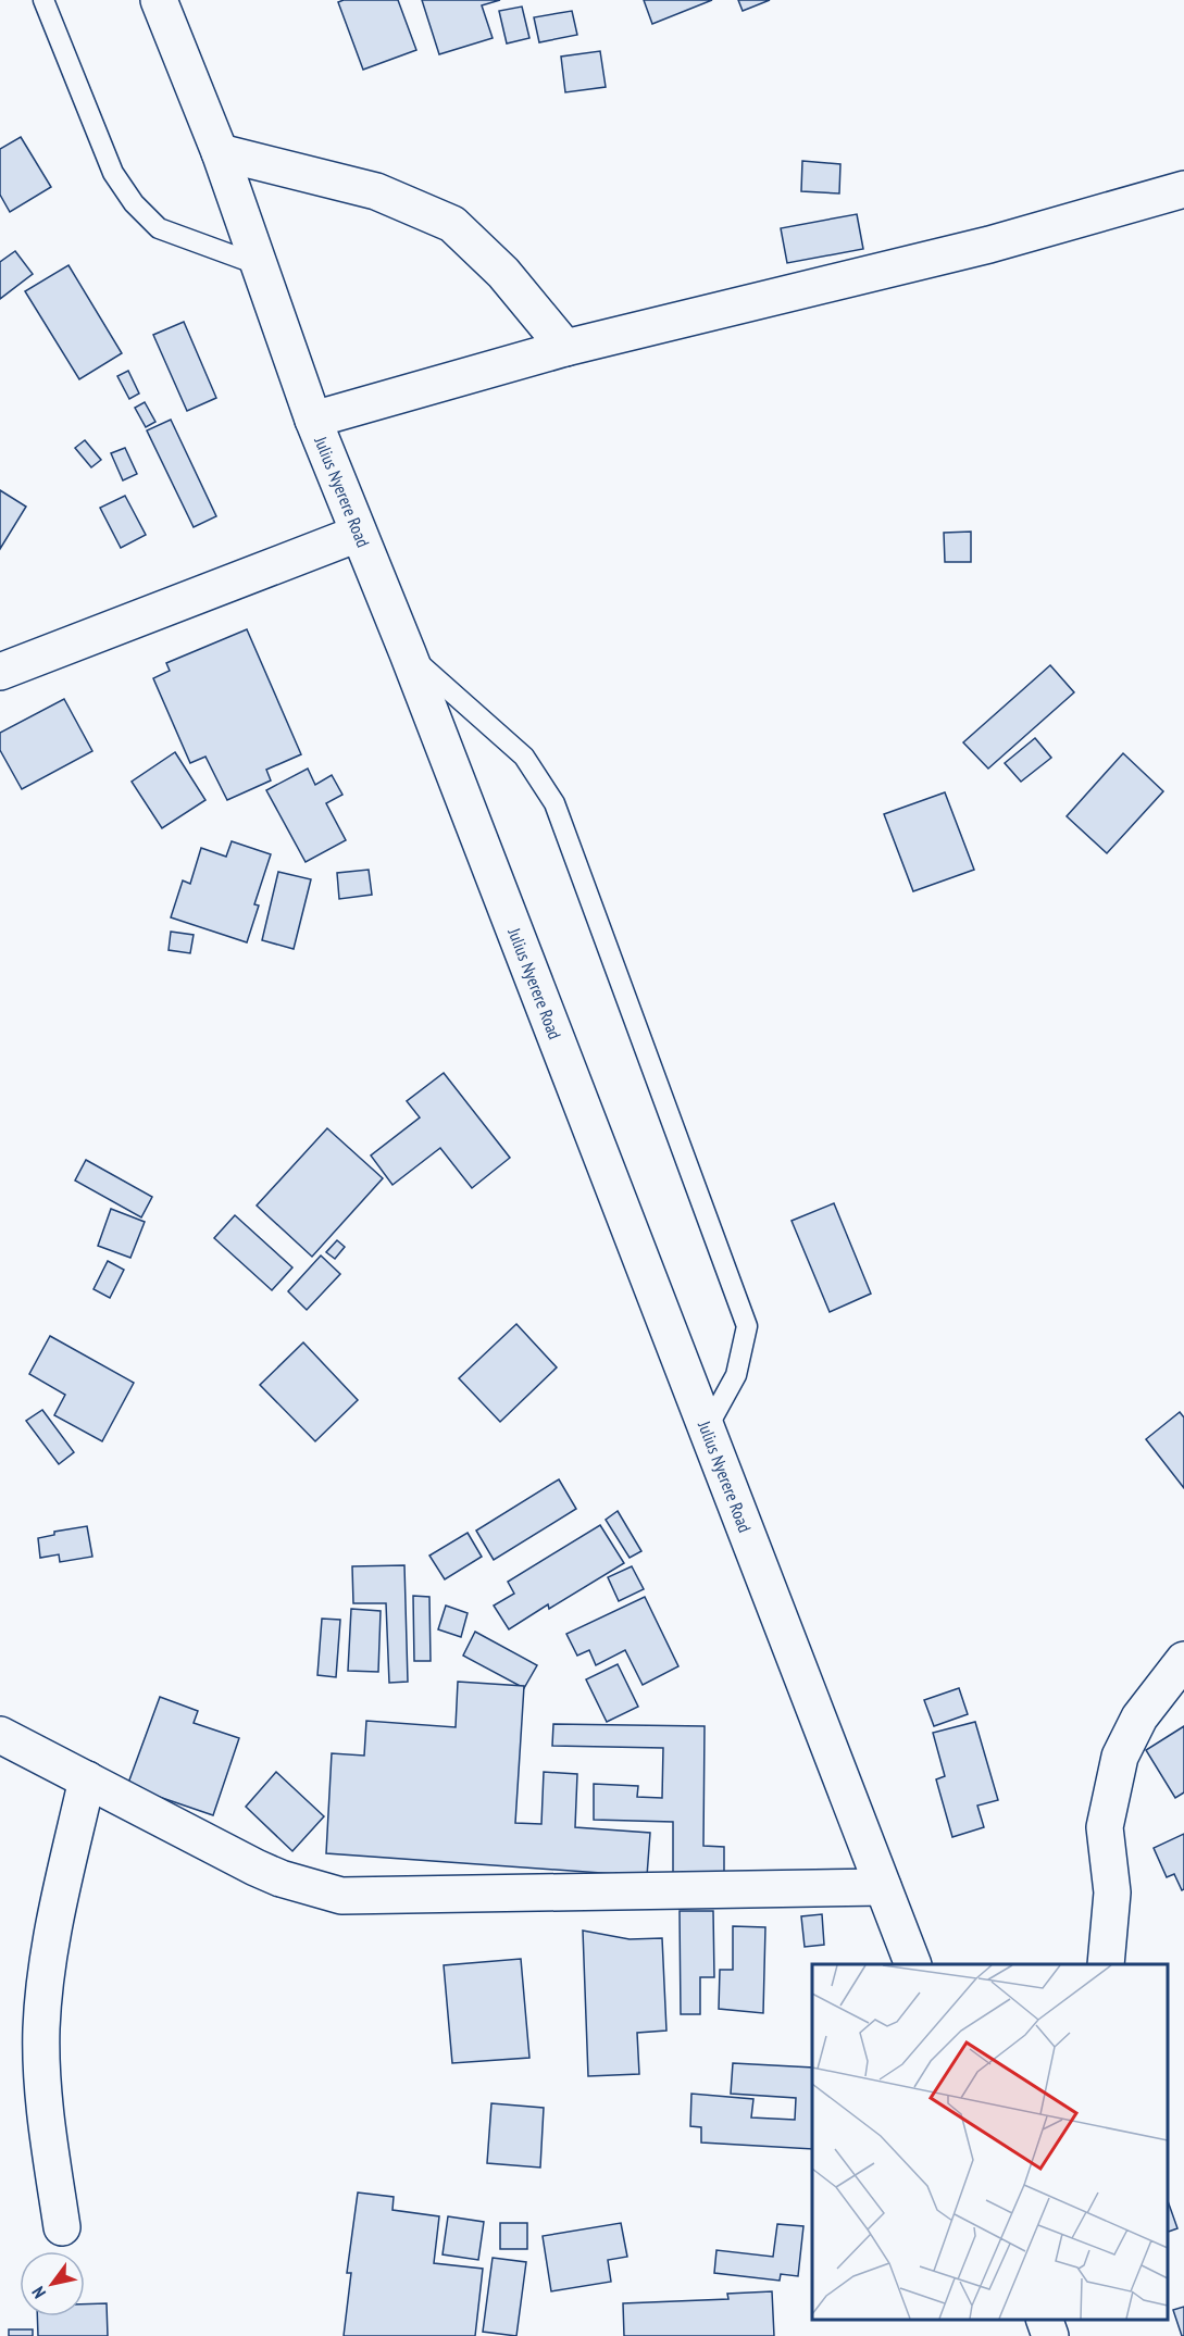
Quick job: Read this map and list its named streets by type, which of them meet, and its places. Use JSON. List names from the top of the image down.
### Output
{
  "streets": {
    "main road": ["Julius Nyerere Road"]
  },
  "north": "bottom left"
}
